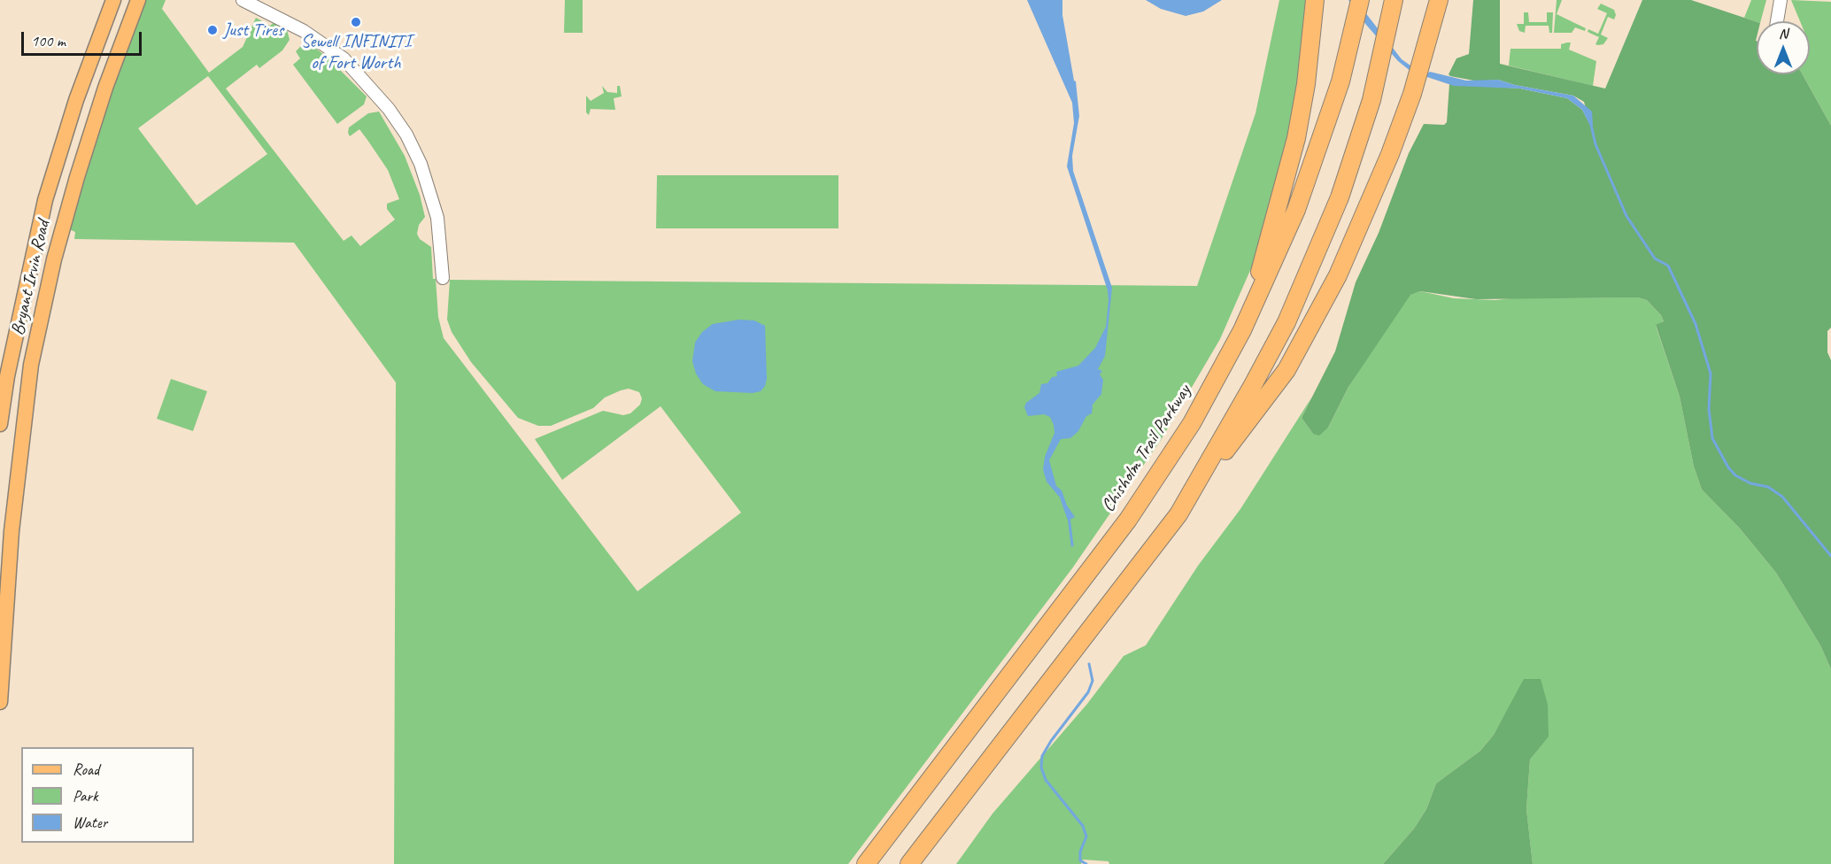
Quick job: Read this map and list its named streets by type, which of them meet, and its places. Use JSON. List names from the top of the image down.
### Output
{
  "streets": {
    "highway": ["Chisholm Trail Parkway"],
    "main road": ["Bryant Irvin Road"]
  },
  "places": ["Sewell INFINITI of Fort Worth", "Just Tires"],
  "legend": ["Road", "Park", "Water"],
  "scale_bar": "100 m",
  "north": "top"
}
